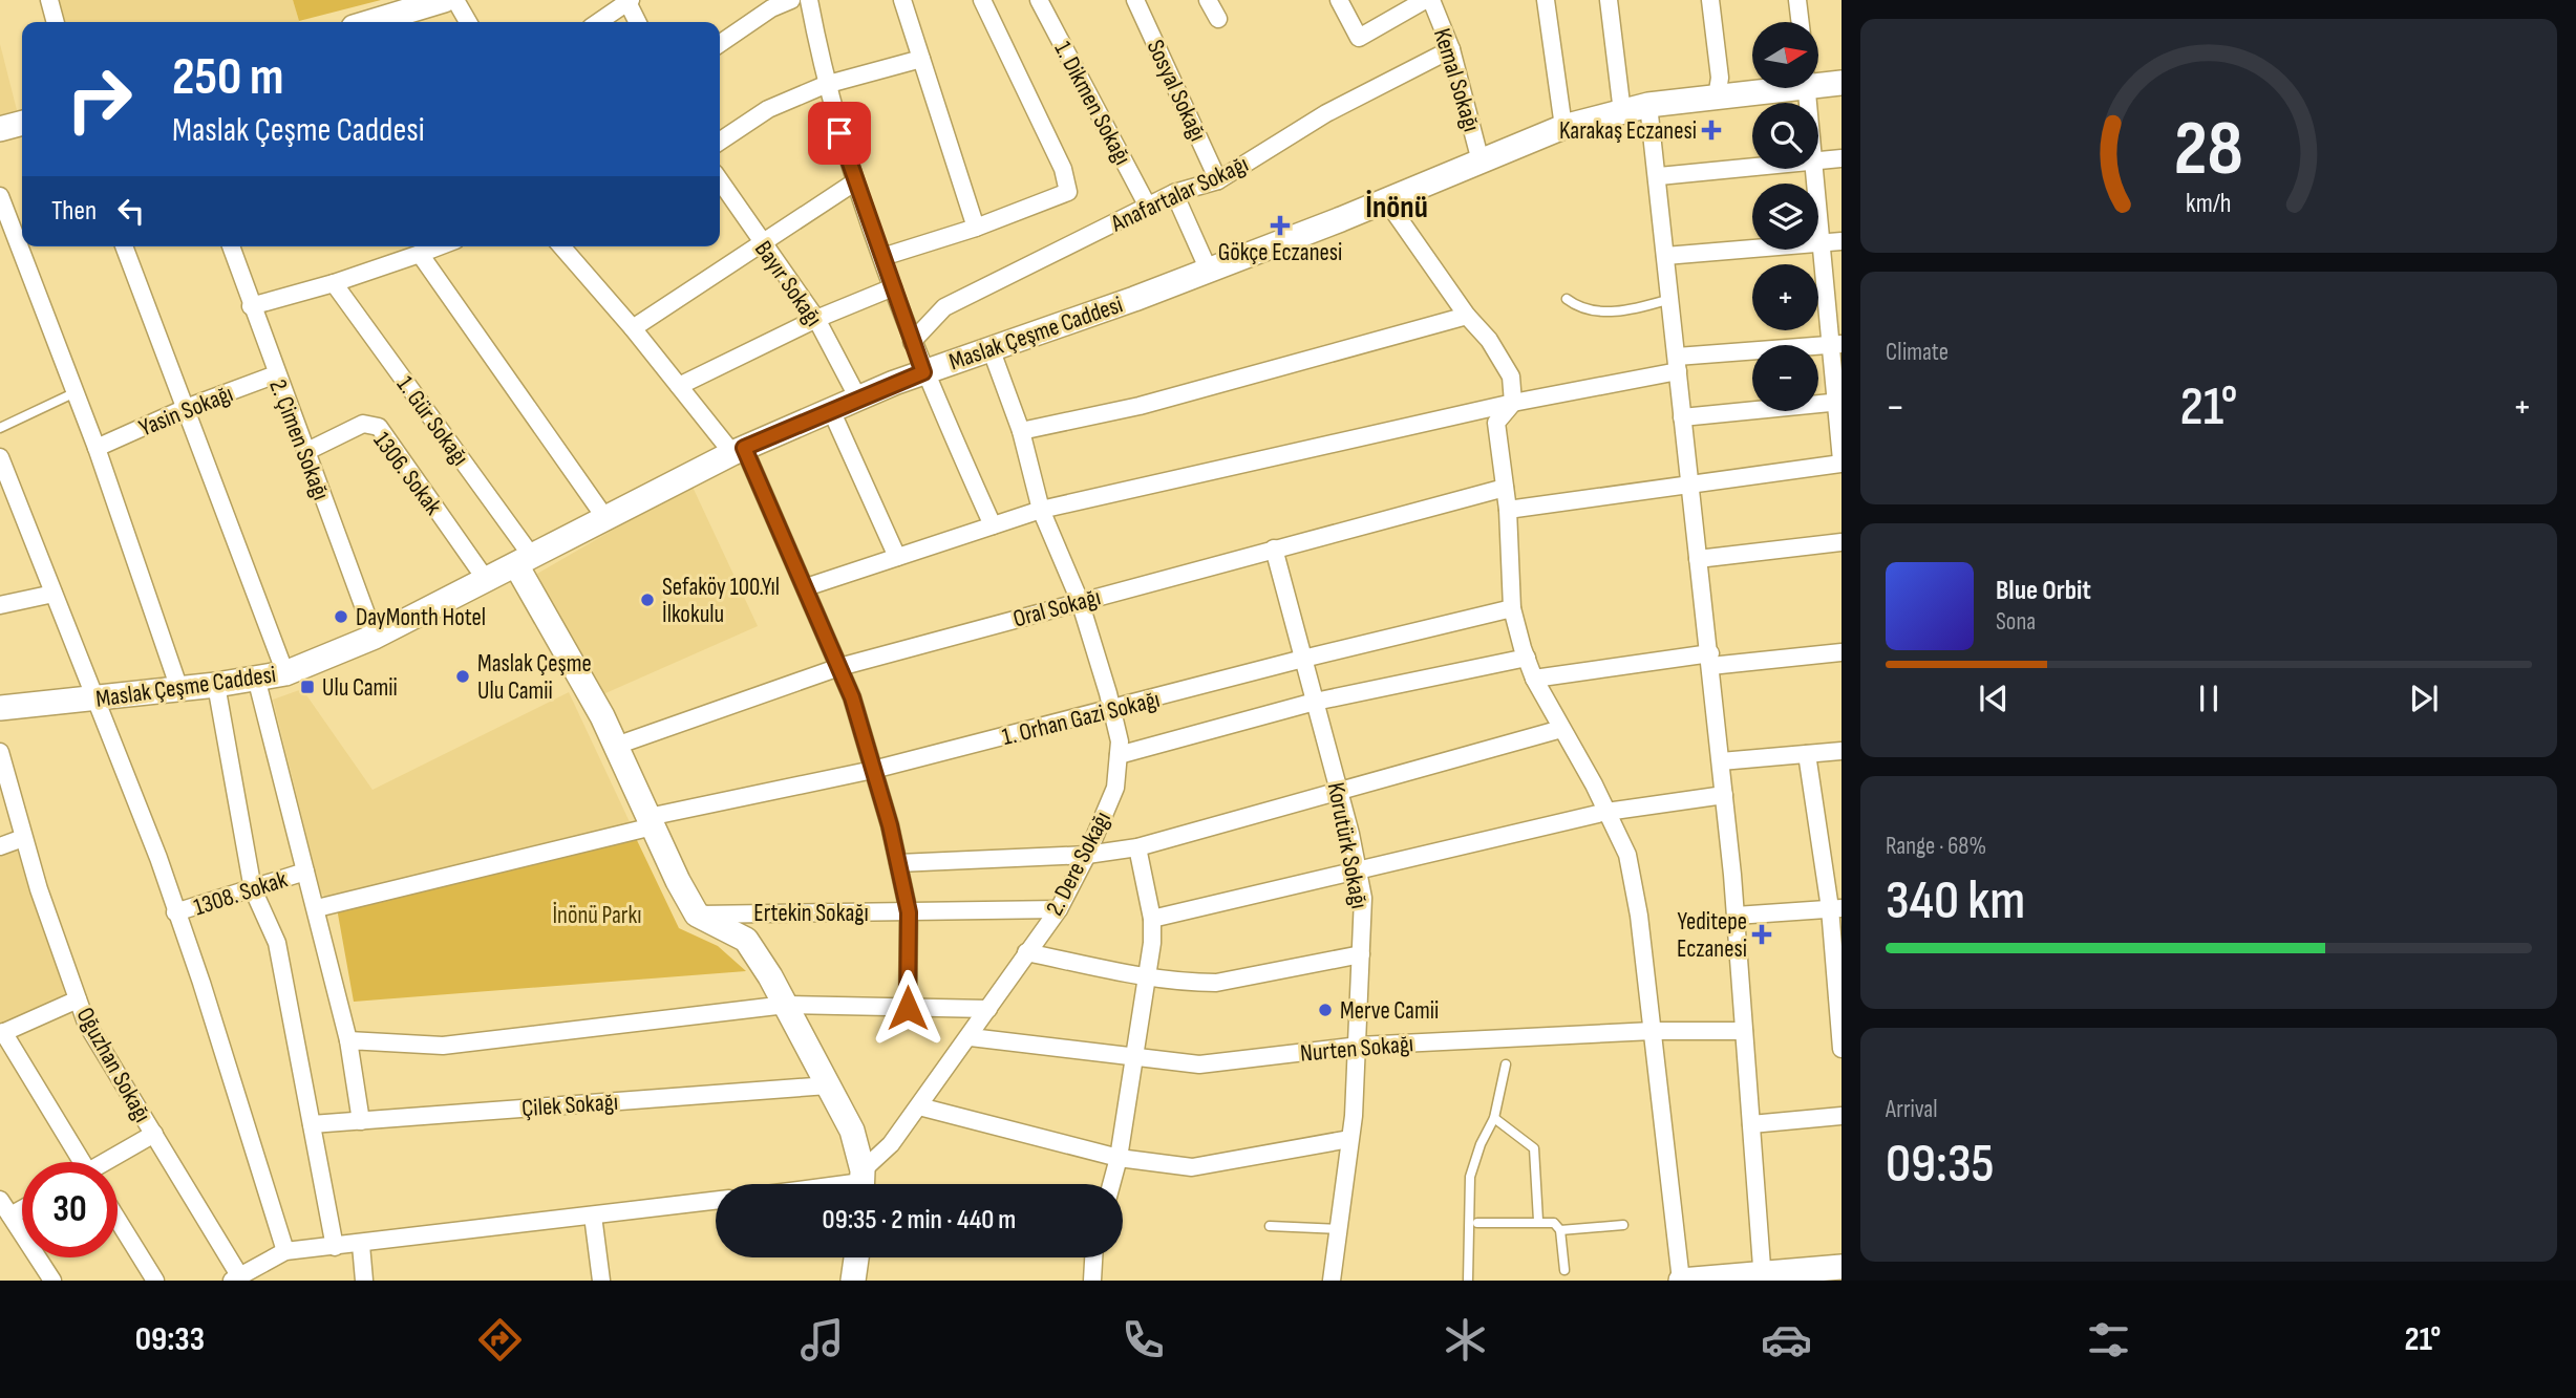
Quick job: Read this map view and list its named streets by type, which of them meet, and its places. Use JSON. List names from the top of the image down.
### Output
{
  "streets": {
    "street": [
      "Kemal Sokağı",
      "Sosyal Sokağı",
      "1. Dikmen Sokağı",
      "Anafartalar Sokağı",
      "Bayır Sokağı",
      "Maslak Çeşme Caddesi",
      "Yasin Sokağı",
      "1. Gür Sokağı",
      "2. Çimen Sokağı",
      "1306. Sokak",
      "Oral Sokağı",
      "1. Orhan Gazi Sokağı",
      "Korutürk Sokağı",
      "2. Dere Sokağı",
      "1308. Sokak",
      "Ertekin Sokağı",
      "Nurten Sokağı",
      "Oğuzhan Sokağı",
      "Çilek Sokağı"
    ]
  },
  "crossings": [
    ["Kemal Sokağı", "Anafartalar Sokağı"],
    ["Kemal Sokağı", "Maslak Çeşme Caddesi"],
    ["Sosyal Sokağı", "Anafartalar Sokağı"],
    ["1. Dikmen Sokağı", "Anafartalar Sokağı"],
    ["Bayır Sokağı", "Maslak Çeşme Caddesi"],
    ["Maslak Çeşme Caddesi", "1. Gür Sokağı"],
    ["Maslak Çeşme Caddesi", "2. Çimen Sokağı"],
    ["Maslak Çeşme Caddesi", "1306. Sokak"],
    ["Maslak Çeşme Caddesi", "2. Dere Sokağı"],
    ["Yasin Sokağı", "2. Çimen Sokağı"],
    ["2. Çimen Sokağı", "1306. Sokak"],
    ["Oral Sokağı", "Korutürk Sokağı"],
    ["Oral Sokağı", "2. Dere Sokağı"],
    ["1. Orhan Gazi Sokağı", "Korutürk Sokağı"],
    ["1. Orhan Gazi Sokağı", "2. Dere Sokağı"],
    ["Korutürk Sokağı", "Nurten Sokağı"],
    ["2. Dere Sokağı", "Ertekin Sokağı"],
    ["2. Dere Sokağı", "Nurten Sokağı"]
  ],
  "districts": ["İnönü"],
  "parks": ["İnönü Parkı"],
  "places": {
    "health": ["Karakaş Eczanesi", "Gökçe Eczanesi", "Yeditepe Eczanesi"],
    "other": [
      "Sefaköy 100.Yıl İlkokulu",
      "DayMonth Hotel",
      "Maslak Çeşme Ulu Camii",
      "Merve Camii"
    ],
    "transit": ["Ulu Camii"]
  },
  "north": "right",
  "page": {
    "map_buttons": ["+", "−"],
    "turn": ["250 m", "Maslak Çeşme Caddesi"],
    "then": "Then",
    "tile": [
      "Climate",
      ["Range · 68%", "340 km"],
      ["Arrival", "09:35"]
    ],
    "heat": ["−", "21°", "+"],
    "song": ["Blue Orbit", "Sona"],
    "limit": "30",
    "trip": "09:35 · 2 min · 440 m",
    "tabs": ["09:33", "21°"],
    "gauge": ["28", "km/h"]
  }
}
